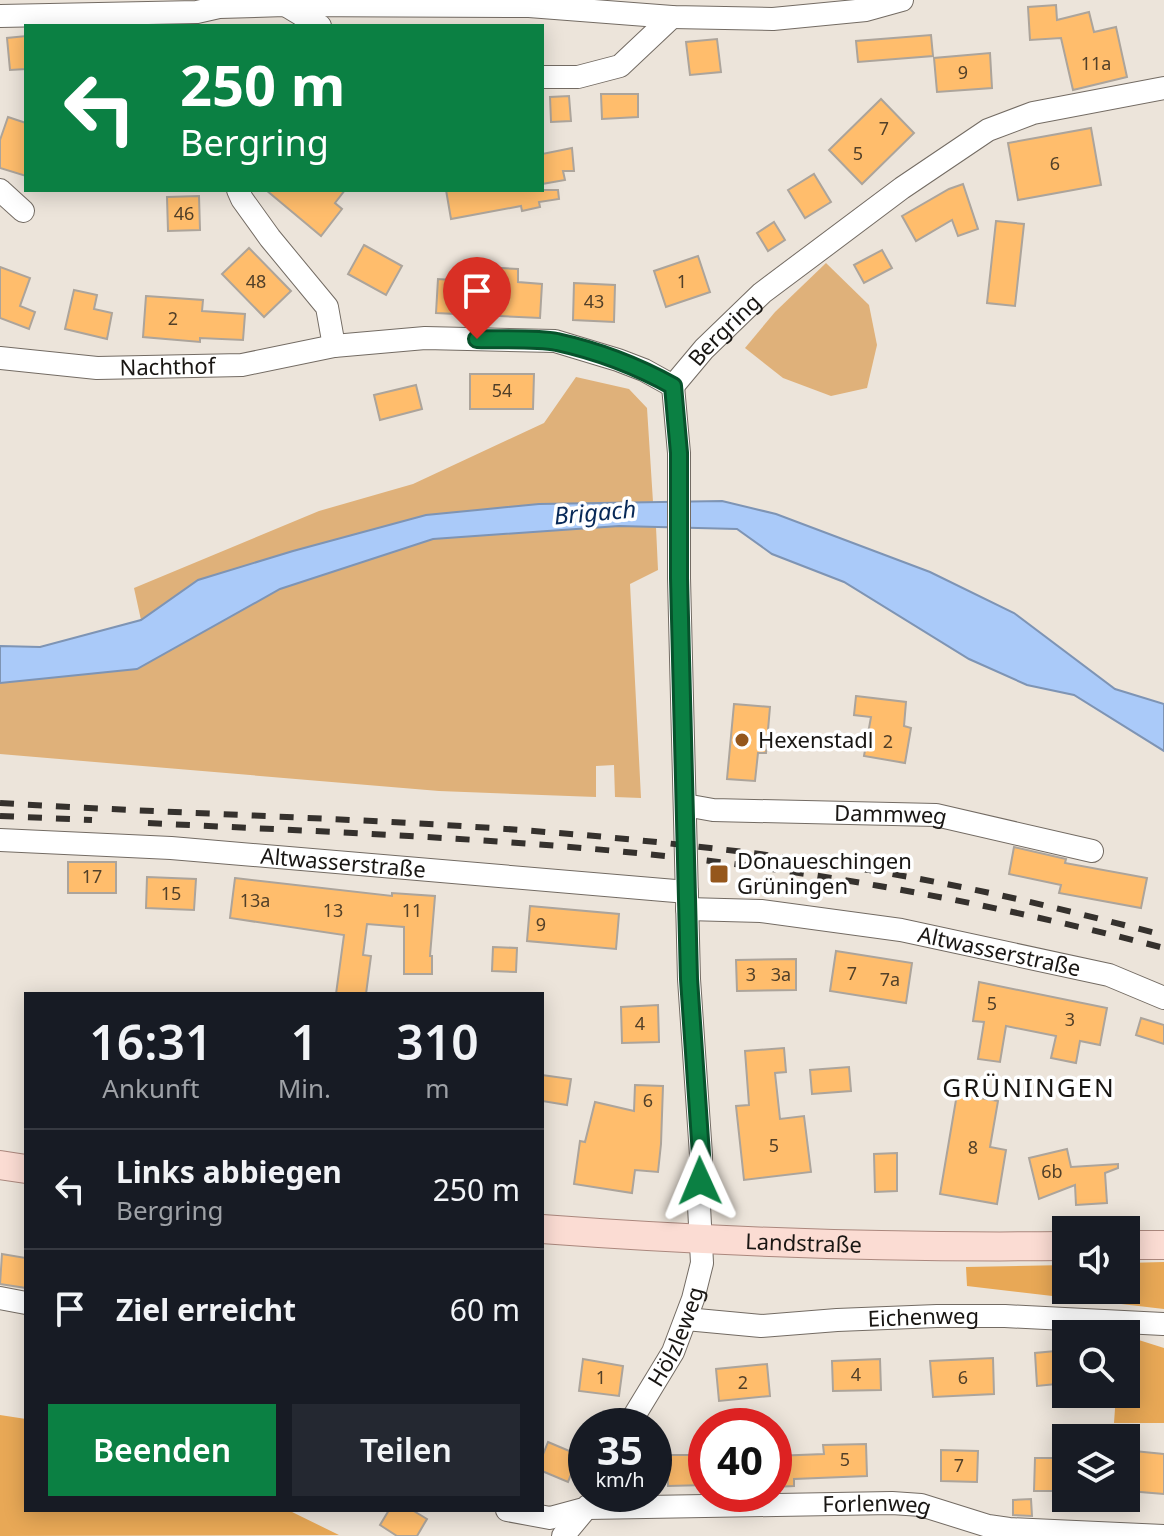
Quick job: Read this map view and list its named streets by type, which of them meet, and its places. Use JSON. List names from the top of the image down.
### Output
{
  "streets": {
    "main road": ["Landstraße"],
    "street": [
      "Bergring",
      "Nachthof",
      "Dammweg",
      "Altwasserstraße",
      "Eichenweg",
      "Hölzleweg",
      "Forlenweg"
    ]
  },
  "crossings": [
    ["Bergring", "Nachthof"],
    ["Bergring", "Hölzleweg"],
    ["Dammweg", "Hölzleweg"],
    ["Altwasserstraße", "Hölzleweg"],
    ["Landstraße", "Hölzleweg"],
    ["Eichenweg", "Hölzleweg"]
  ],
  "districts": ["GRÜNINGEN"],
  "water": ["Brigach"],
  "places": {
    "other": ["Hexenstadl"],
    "transit": ["Donaueschingen Grüningen"]
  },
  "house_numbers": [
    "11a",
    "9",
    "7",
    "5",
    "6",
    "46",
    "48",
    "1",
    "43",
    "2",
    "54",
    "2",
    "17",
    "15",
    "13a",
    "13",
    "11",
    "9",
    "7",
    "3",
    "3a",
    "7a",
    "5",
    "3",
    "4",
    "6",
    "5",
    "8",
    "6b",
    "4",
    "1",
    "6",
    "2",
    "5",
    "7"
  ],
  "page": {
    "turn": ["250 m", "Bergring"],
    "eta": [
      "16:31",
      "Ankunft",
      "1",
      "Min.",
      "310",
      "m"
    ],
    "list": [
      {
        "name": "Links abbiegen",
        "note": "Bergring",
        "value": "250 m"
      },
      {
        "name": "Ziel erreicht",
        "value": "60 m"
      }
    ],
    "buttons": ["Beenden", "Teilen"],
    "speed": "35 km/h",
    "limit": "40"
  }
}
